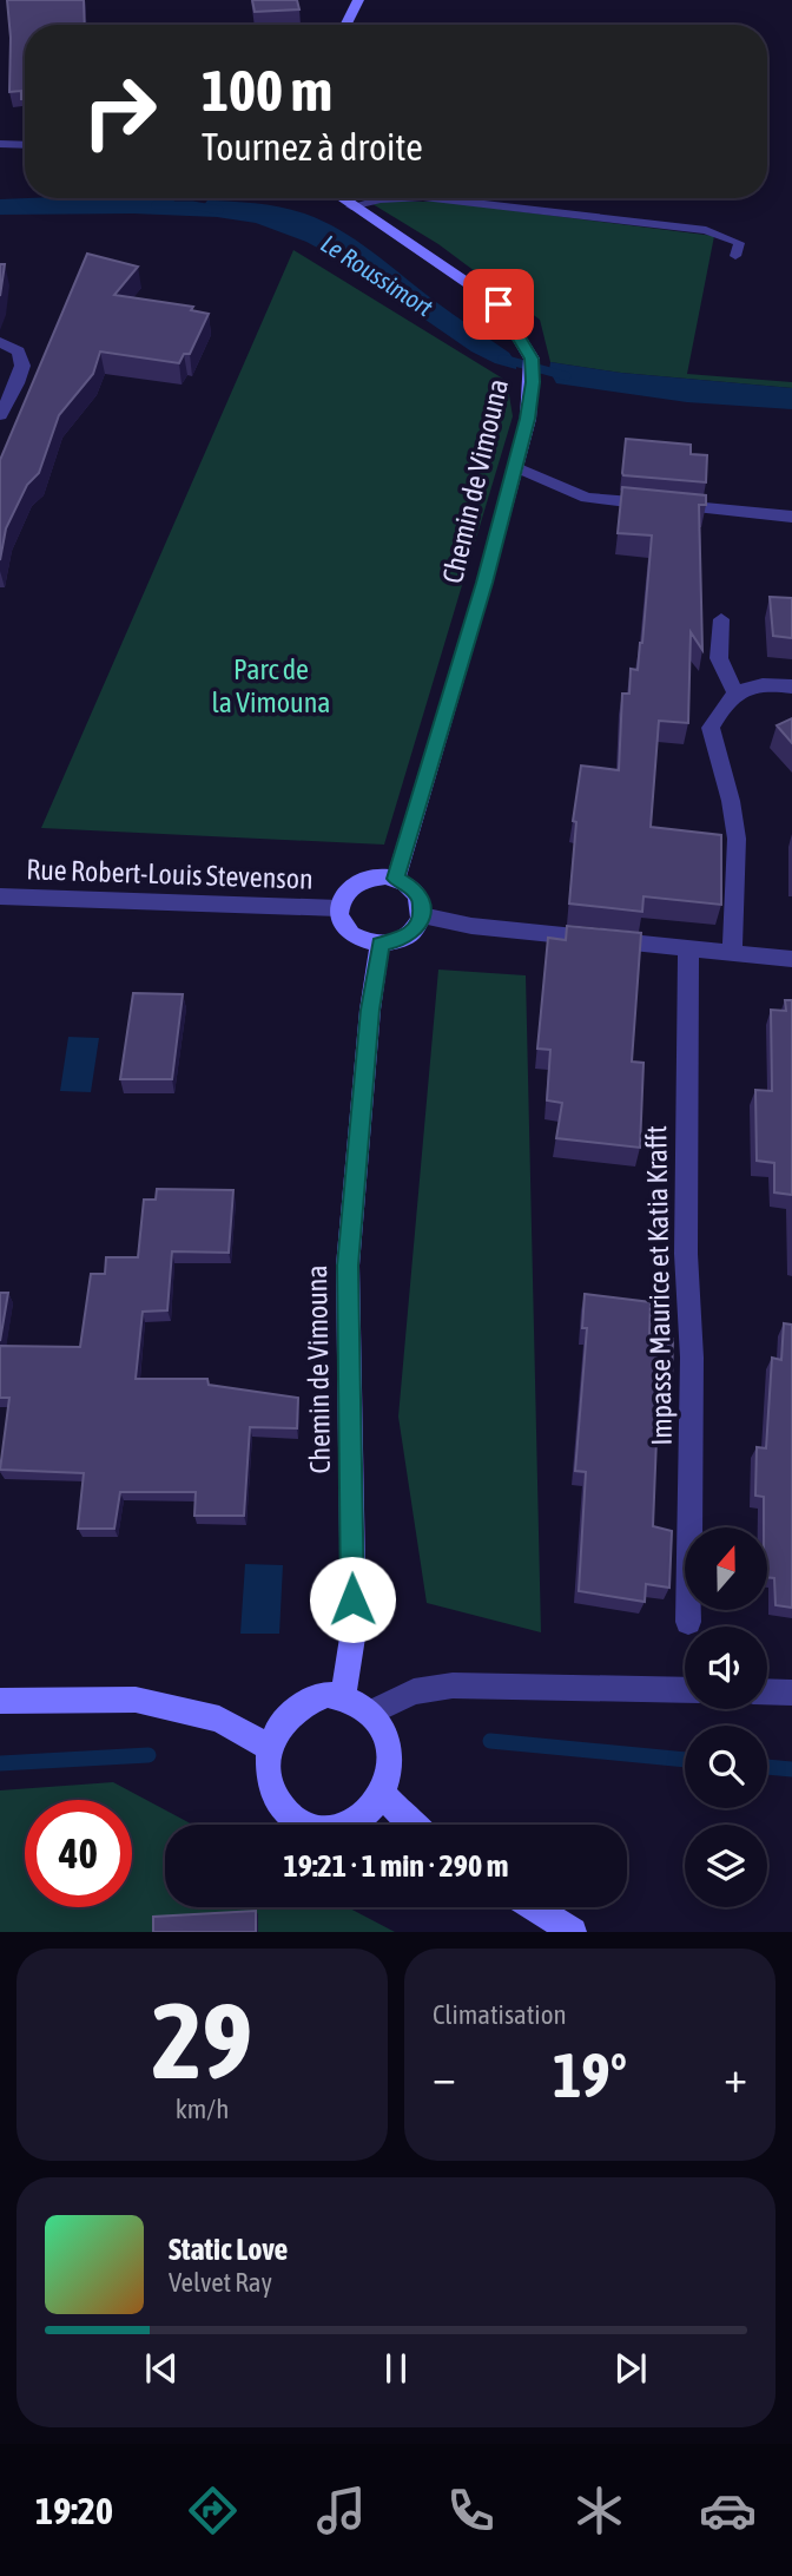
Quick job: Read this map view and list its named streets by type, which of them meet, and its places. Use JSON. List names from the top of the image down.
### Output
{
  "streets": {
    "street": ["Chemin de Vimouna", "Rue Robert-Louis Stevenson", "Impasse Maurice et Katia Krafft"]
  },
  "crossings": [
    ["Chemin de Vimouna", "Rue Robert-Louis Stevenson"]
  ],
  "water": ["Le Roussimort"],
  "parks": ["Parc de la Vimouna"],
  "north": "top",
  "page": {
    "turn": ["100 m", "Tournez à droite"],
    "limit": "40",
    "trip": "19:21 · 1 min · 290 m",
    "tile": [
      ["29", "km/h"],
      "Climatisation"
    ],
    "heat": ["−", "19°", "+"],
    "song": ["Static Love", "Velvet Ray"],
    "tabs": "19:20"
  }
}
